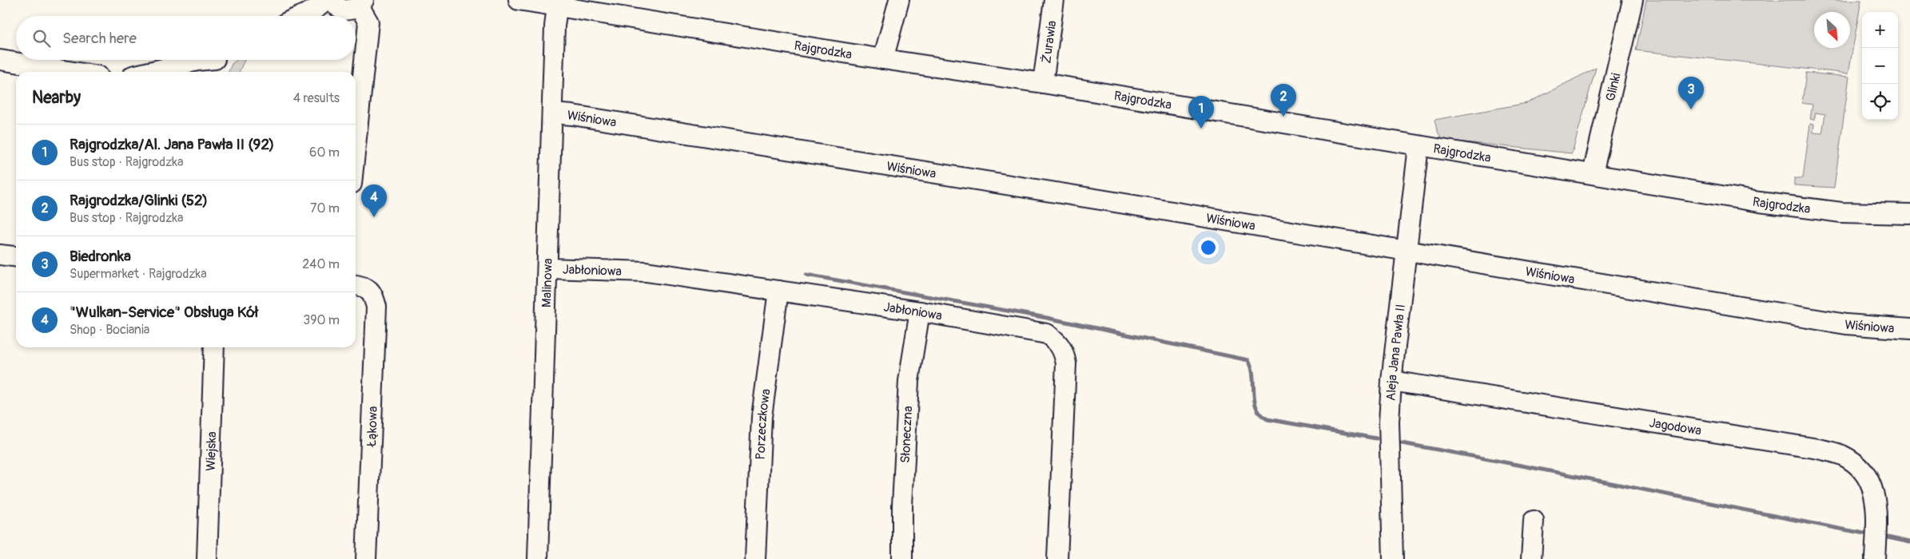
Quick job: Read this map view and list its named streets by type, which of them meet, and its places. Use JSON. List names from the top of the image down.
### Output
{
  "streets": {
    "street": [
      "Żurawia",
      "Rajgrodzka",
      "Glinki",
      "Wiśniowa",
      "Jabłoniowa",
      "Malinowa",
      "Aleja Jana Pawła II",
      "Porzeczkowa",
      "Łąkowa",
      "Jagodowa",
      "Słoneczna",
      "Wiejska"
    ]
  },
  "crossings": [
    ["Żurawia", "Rajgrodzka"],
    ["Rajgrodzka", "Glinki"],
    ["Rajgrodzka", "Malinowa"],
    ["Rajgrodzka", "Aleja Jana Pawła II"],
    ["Wiśniowa", "Malinowa"],
    ["Wiśniowa", "Aleja Jana Pawła II"],
    ["Jabłoniowa", "Malinowa"],
    ["Jabłoniowa", "Porzeczkowa"],
    ["Jabłoniowa", "Słoneczna"],
    ["Aleja Jana Pawła II", "Jagodowa"]
  ],
  "north": "bottom right",
  "page": {
    "map_buttons": ["+", "−"],
    "search": "Search here",
    "heading": ["Nearby", "4 results"],
    "pins": [
      "3",
      "2",
      "1",
      "4"
    ],
    "list": [
      {
        "mark": "1",
        "name": "Rajgrodzka/Al. Jana Pawła II (92)",
        "note": "Bus stop · Rajgrodzka",
        "value": "60 m"
      },
      {
        "mark": "2",
        "name": "Rajgrodzka/Glinki (52)",
        "note": "Bus stop · Rajgrodzka",
        "value": "70 m"
      },
      {
        "mark": "3",
        "name": "Biedronka",
        "note": "Supermarket · Rajgrodzka",
        "value": "240 m"
      },
      {
        "mark": "4",
        "name": "\"Wulkan-Service\" Obsługa Kół",
        "note": "Shop · Bociania",
        "value": "390 m"
      }
    ]
  }
}
